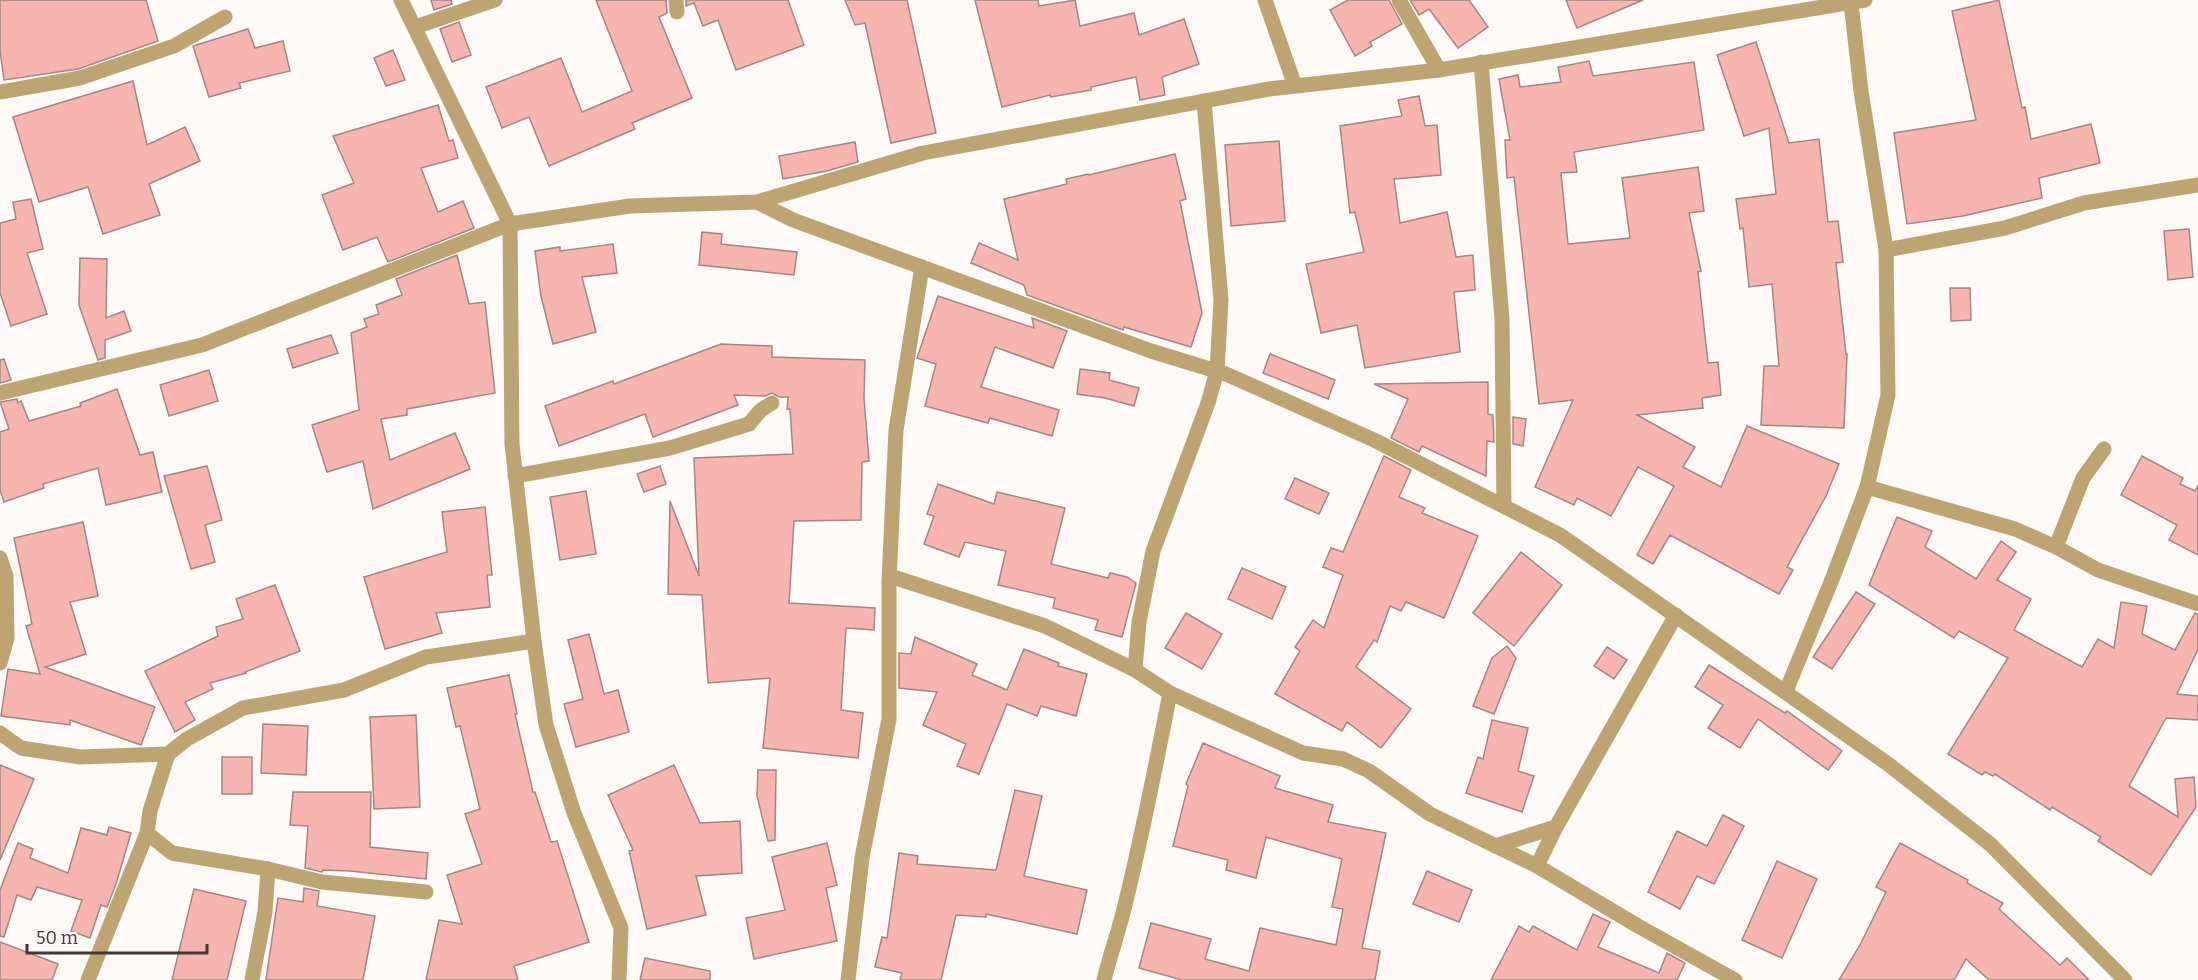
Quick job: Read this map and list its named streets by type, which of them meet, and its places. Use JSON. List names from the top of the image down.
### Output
{
  "scale_bar": "50 m"
}
